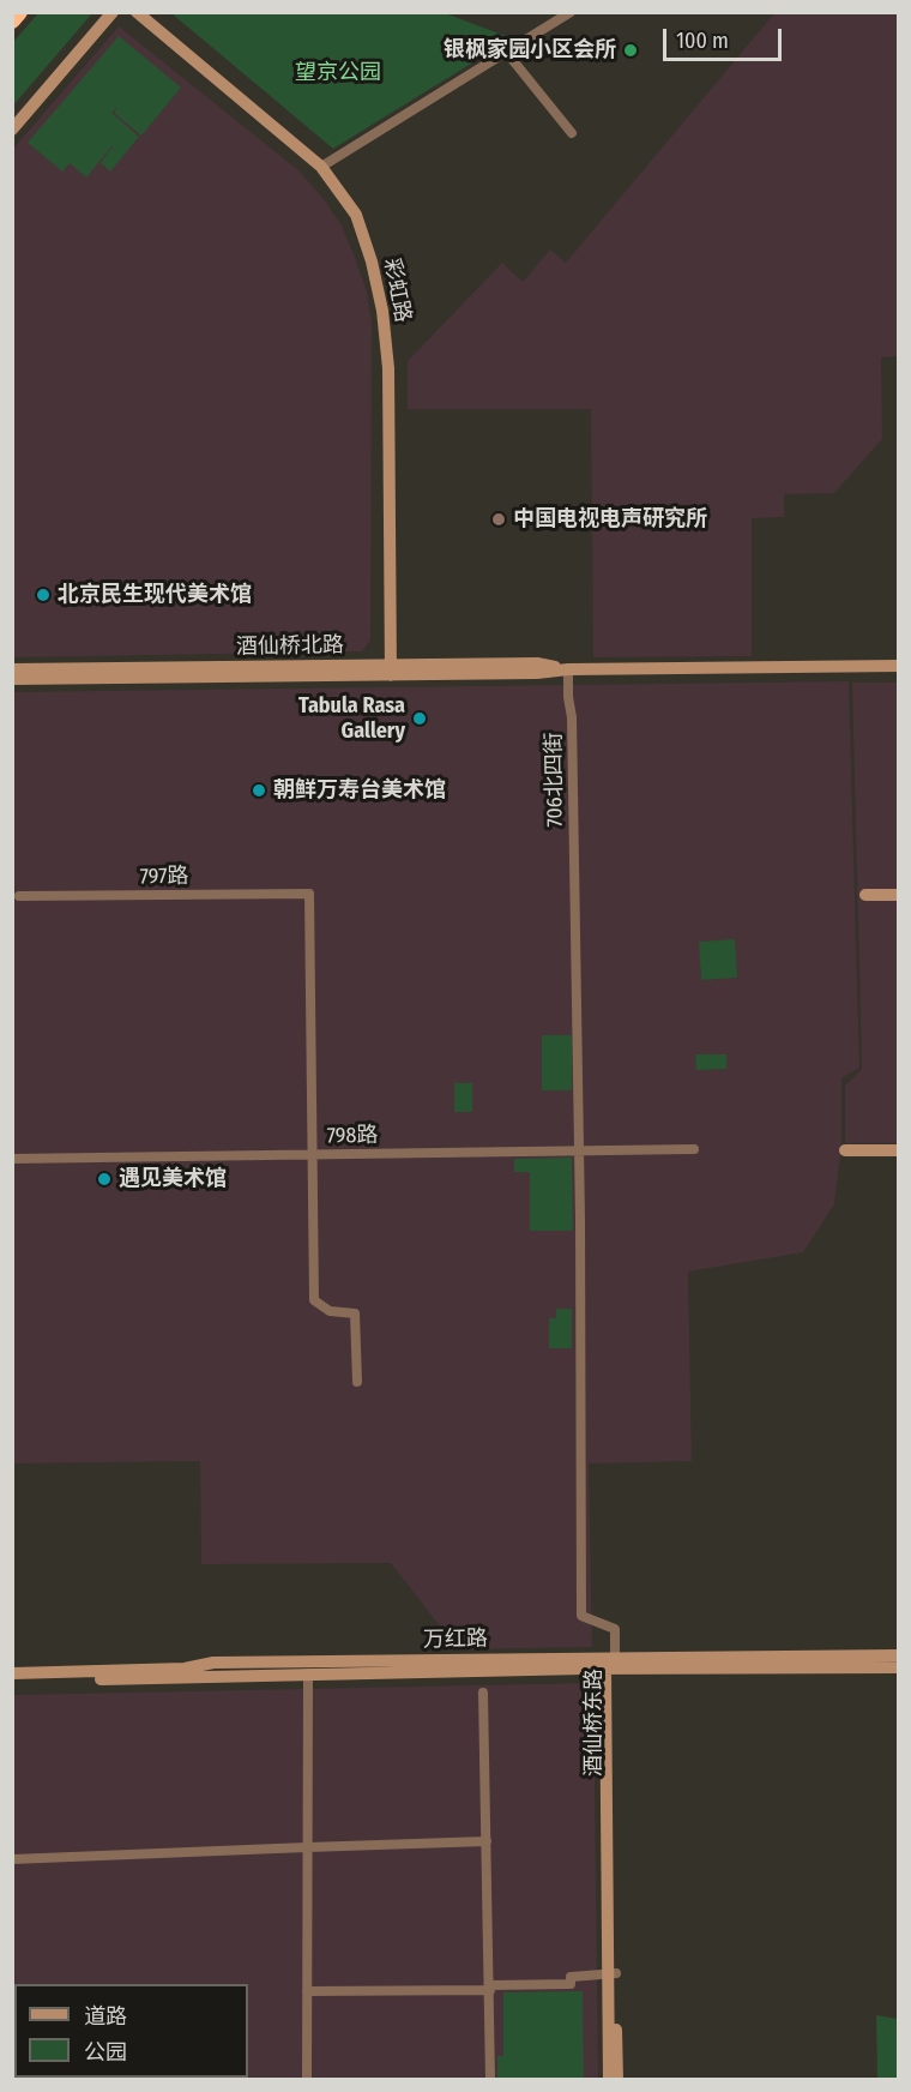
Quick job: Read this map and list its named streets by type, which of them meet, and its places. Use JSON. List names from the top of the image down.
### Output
{
  "streets": {
    "street": [
      "彩虹路",
      "酒仙桥北路",
      "706北四街",
      "797路",
      "798路",
      "万红路",
      "酒仙桥东路"
    ]
  },
  "crossings": [
    ["彩虹路", "酒仙桥北路"],
    ["酒仙桥北路", "706北四街"],
    ["706北四街", "798路"],
    ["706北四街", "万红路"],
    ["706北四街", "酒仙桥东路"],
    ["797路", "798路"],
    ["万红路", "酒仙桥东路"]
  ],
  "parks": ["望京公园"],
  "places": [
    "银枫家园小区会所",
    "中国电视电声研究所",
    "北京民生现代美术馆",
    "Tabula Rasa Gallery",
    "朝鲜万寿台美术馆",
    "遇见美术馆"
  ],
  "legend": ["道路", "公园"],
  "scale_bar": "100 m"
}
